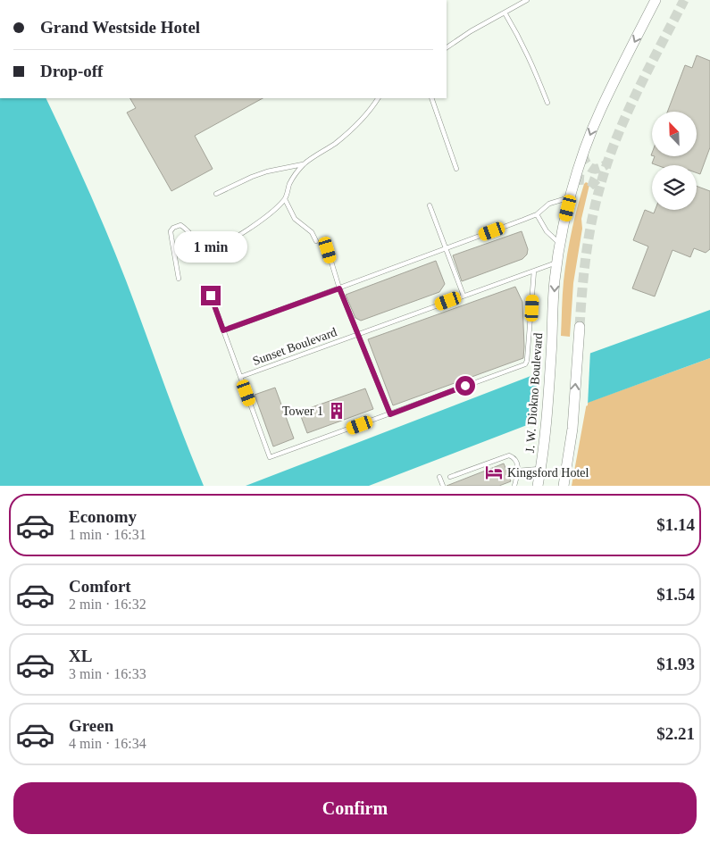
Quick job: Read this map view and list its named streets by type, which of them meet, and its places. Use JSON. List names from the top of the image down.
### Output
{
  "streets": {
    "street": ["J. W. Diokno Boulevard"],
    "lane": ["Sunset Boulevard"]
  },
  "crossings": [
    ["Sunset Boulevard", "J. W. Diokno Boulevard"]
  ],
  "places": {
    "building": ["Tower 1"],
    "hotel": ["Kingsford Hotel"]
  },
  "north": "top left",
  "page": {
    "banner": ["Grand Westside Hotel", "Drop-off"],
    "bubble": "1 min",
    "list": [
      {
        "name": "Economy",
        "note": "1 min · 16:31",
        "value": "$1.14"
      },
      {
        "name": "Comfort",
        "note": "2 min · 16:32",
        "value": "$1.54"
      },
      {
        "name": "XL",
        "note": "3 min · 16:33",
        "value": "$1.93"
      },
      {
        "name": "Green",
        "note": "4 min · 16:34",
        "value": "$2.21"
      }
    ],
    "buttons": "Confirm"
  }
}
